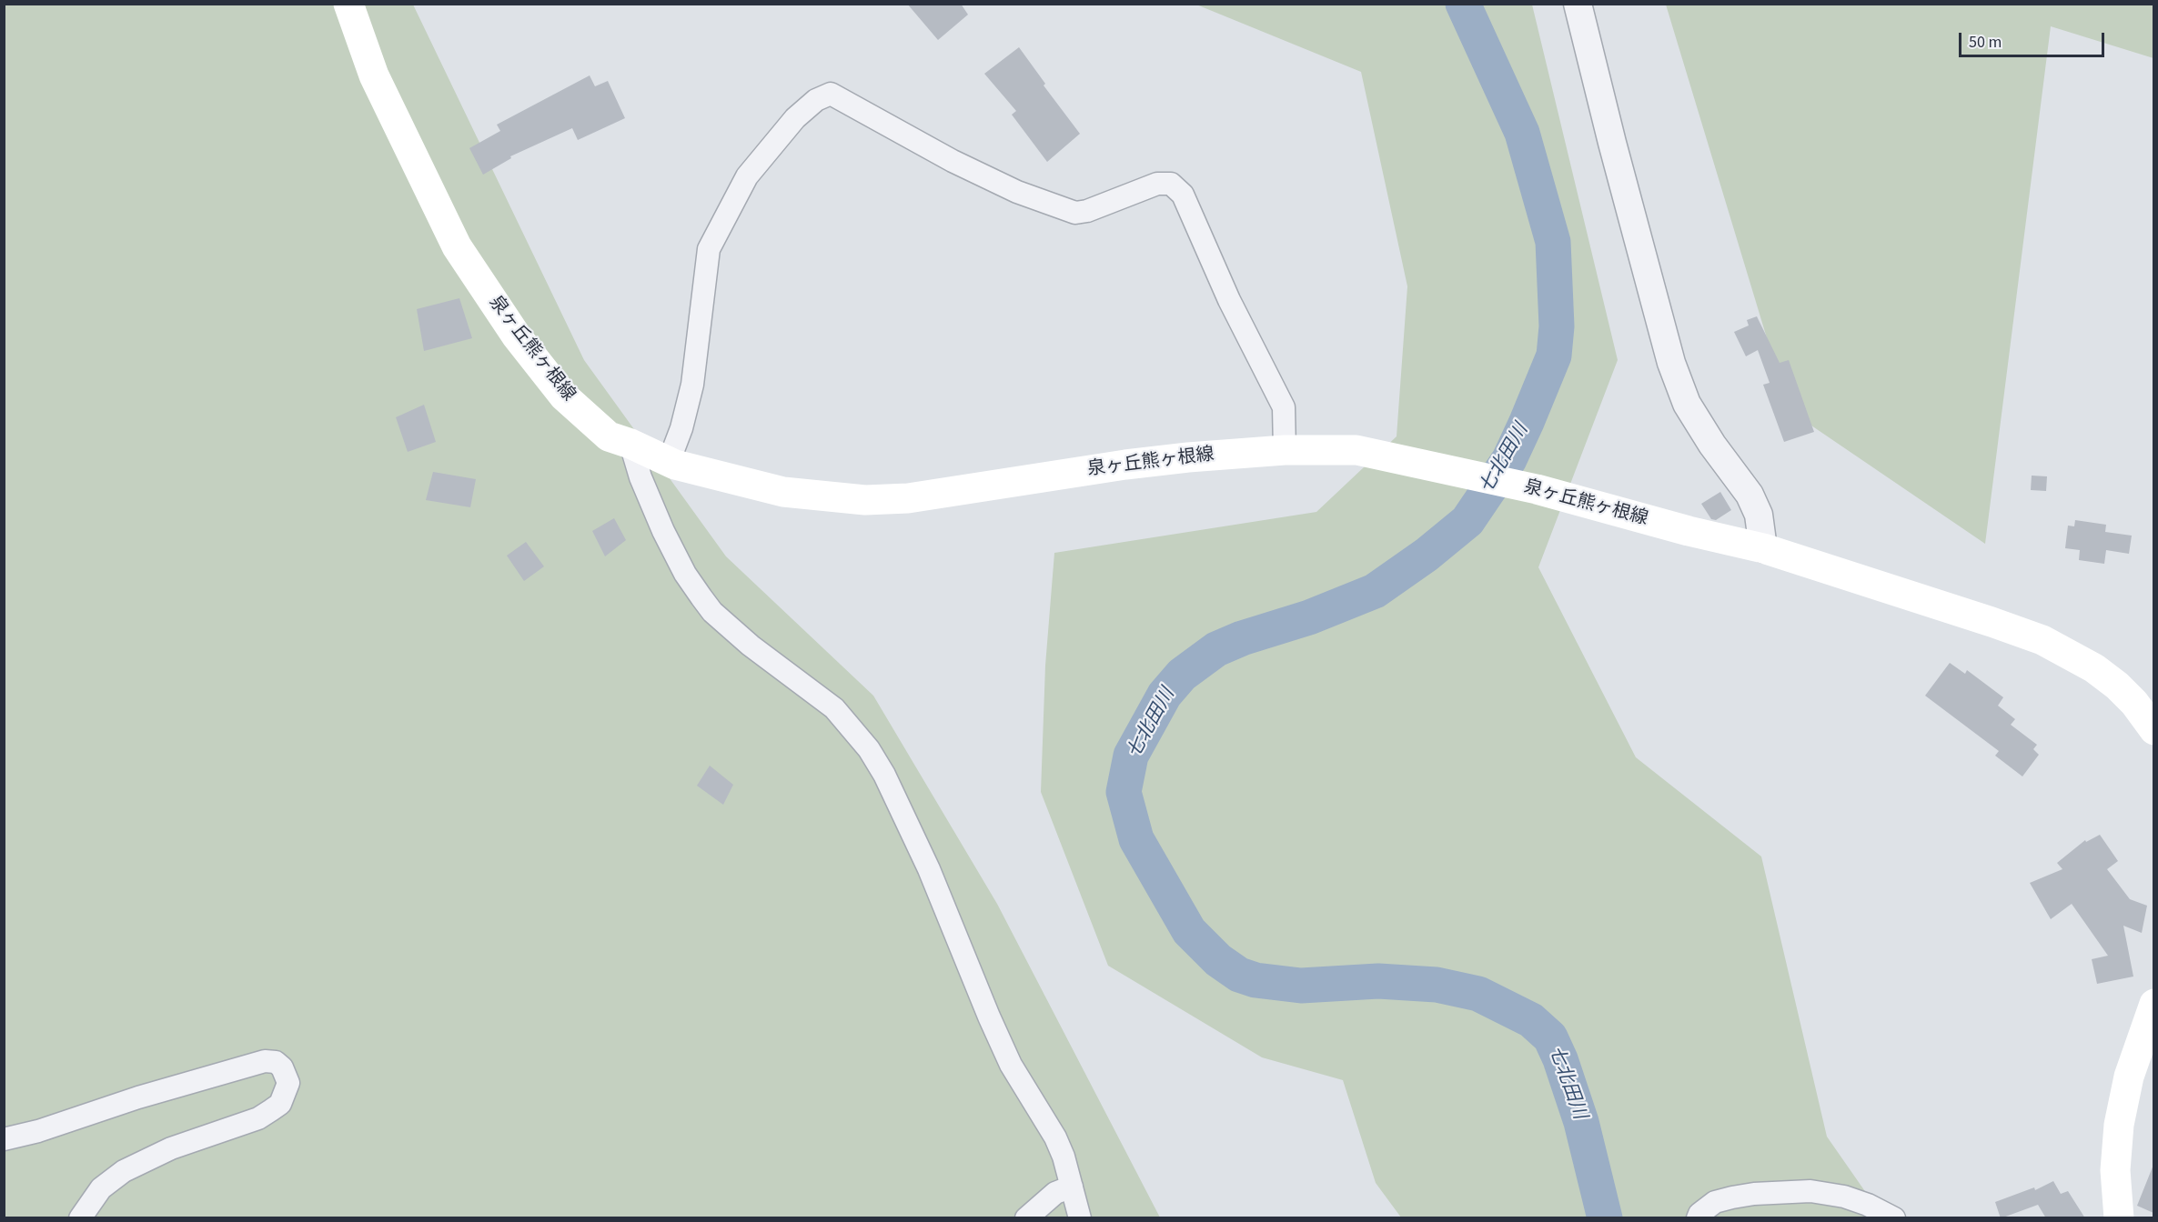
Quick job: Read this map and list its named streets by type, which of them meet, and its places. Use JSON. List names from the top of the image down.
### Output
{
  "streets": {
    "main road": ["泉ヶ丘熊ヶ根線"]
  },
  "water": ["七北田川"],
  "scale_bar": "50 m"
}
